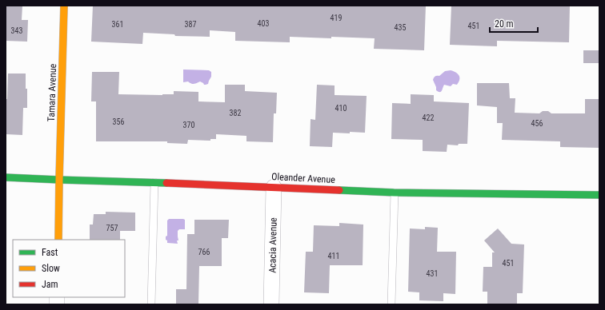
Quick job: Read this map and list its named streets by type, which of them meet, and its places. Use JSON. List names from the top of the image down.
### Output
{
  "streets": {
    "street": ["Tamara Avenue", "Oleander Avenue", "Acacia Avenue"]
  },
  "crossings": [
    ["Tamara Avenue", "Oleander Avenue"],
    ["Oleander Avenue", "Acacia Avenue"]
  ],
  "house_numbers": [
    "419",
    "403",
    "361",
    "387",
    "451",
    "435",
    "343",
    "410",
    "382",
    "422",
    "356",
    "456",
    "370",
    "757",
    "766",
    "411",
    "451",
    "431"
  ],
  "legend": ["Fast", "Slow", "Jam"],
  "scale_bar": "20 m"
}
